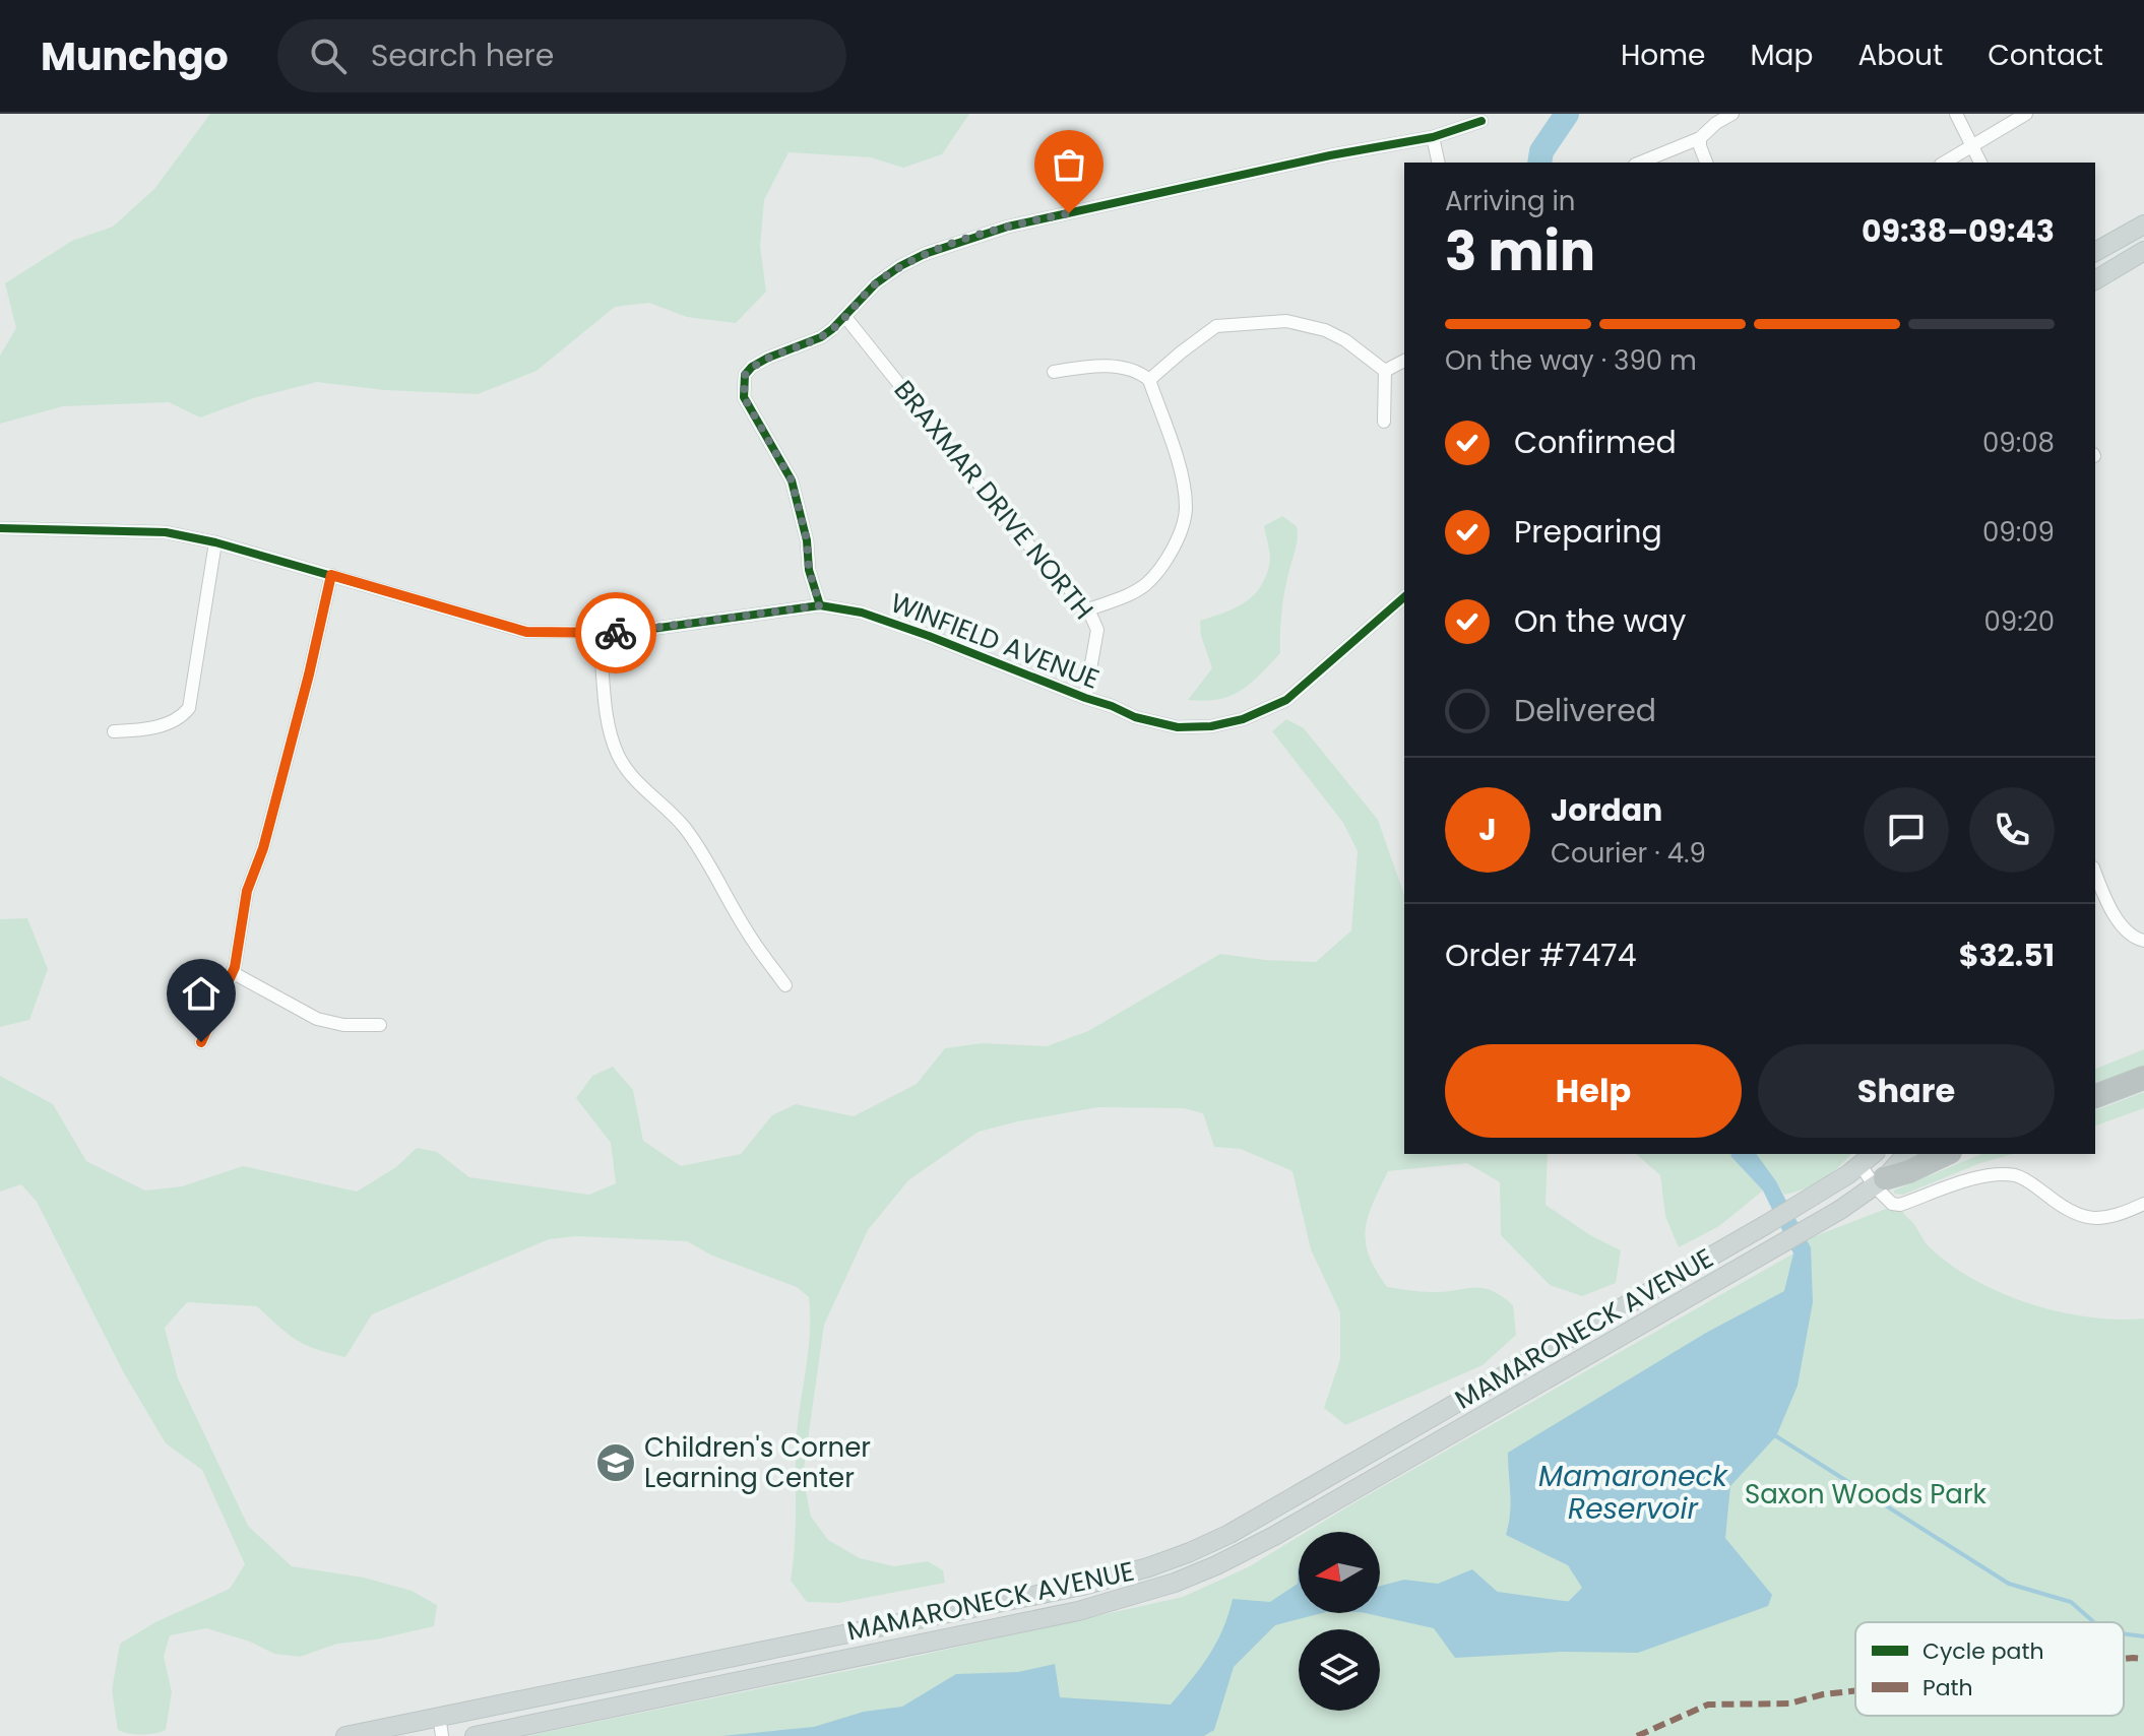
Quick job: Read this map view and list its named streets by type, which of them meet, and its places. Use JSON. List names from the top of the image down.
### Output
{
  "streets": {
    "main road": ["MAMARONECK AVENUE"],
    "street": ["BRAXMAR DRIVE NORTH", "WINFIELD AVENUE"]
  },
  "crossings": [
    ["BRAXMAR DRIVE NORTH", "WINFIELD AVENUE"]
  ],
  "water": ["Mamaroneck Reservoir"],
  "parks": ["Saxon Woods Park"],
  "places": {
    "school or university": ["Children's Corner Learning Center"]
  },
  "legend": ["Cycle path", "Path"],
  "north": "left",
  "page": {
    "header": "Munchgo",
    "search": "Search here",
    "nav": [
      "Home",
      "Map",
      "About",
      "Contact"
    ],
    "heading": ["3 min", "Arriving in", "09:38–09:43"],
    "panel": [
      "Jordan",
      "Courier · 4.9",
      "Order #7474",
      "$32.51"
    ],
    "bar": "On the way · 390 m",
    "list": [
      ["Confirmed", "09:08"],
      ["Preparing", "09:09"],
      ["On the way", "09:20"],
      "Delivered"
    ],
    "round": "J",
    "buttons": ["Help", "Share"]
  }
}
